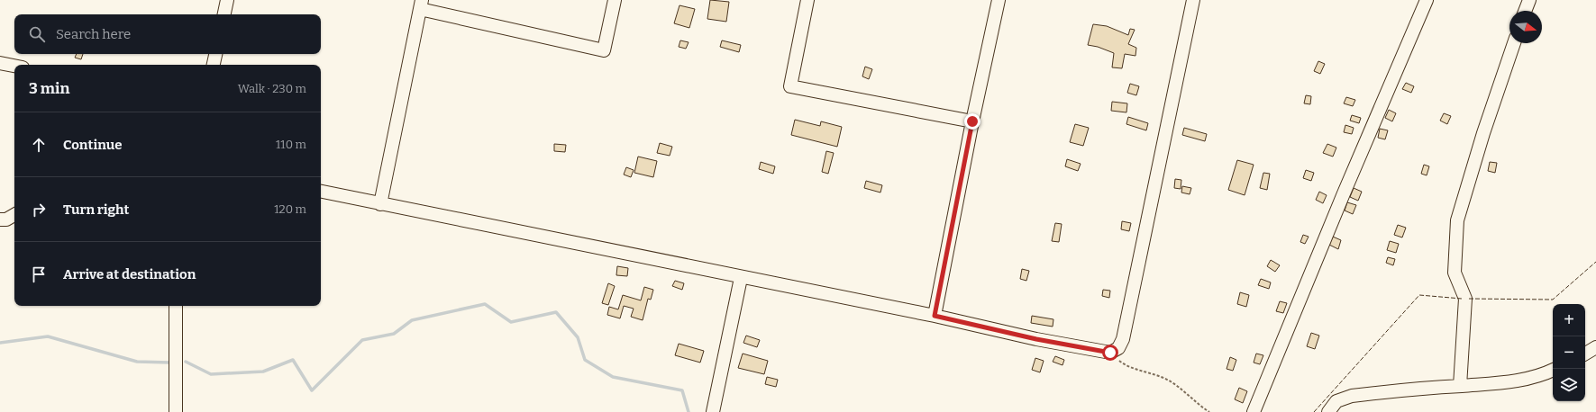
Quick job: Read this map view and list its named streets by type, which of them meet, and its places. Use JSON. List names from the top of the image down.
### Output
{
  "north": "right",
  "page": {
    "search": "Search here",
    "heading": ["3 min", "Walk · 230 m"],
    "list": [
      ["Continue", "110 m"],
      ["Turn right", "120 m"],
      "Arrive at destination"
    ],
    "map_buttons": ["+", "−"]
  }
}
